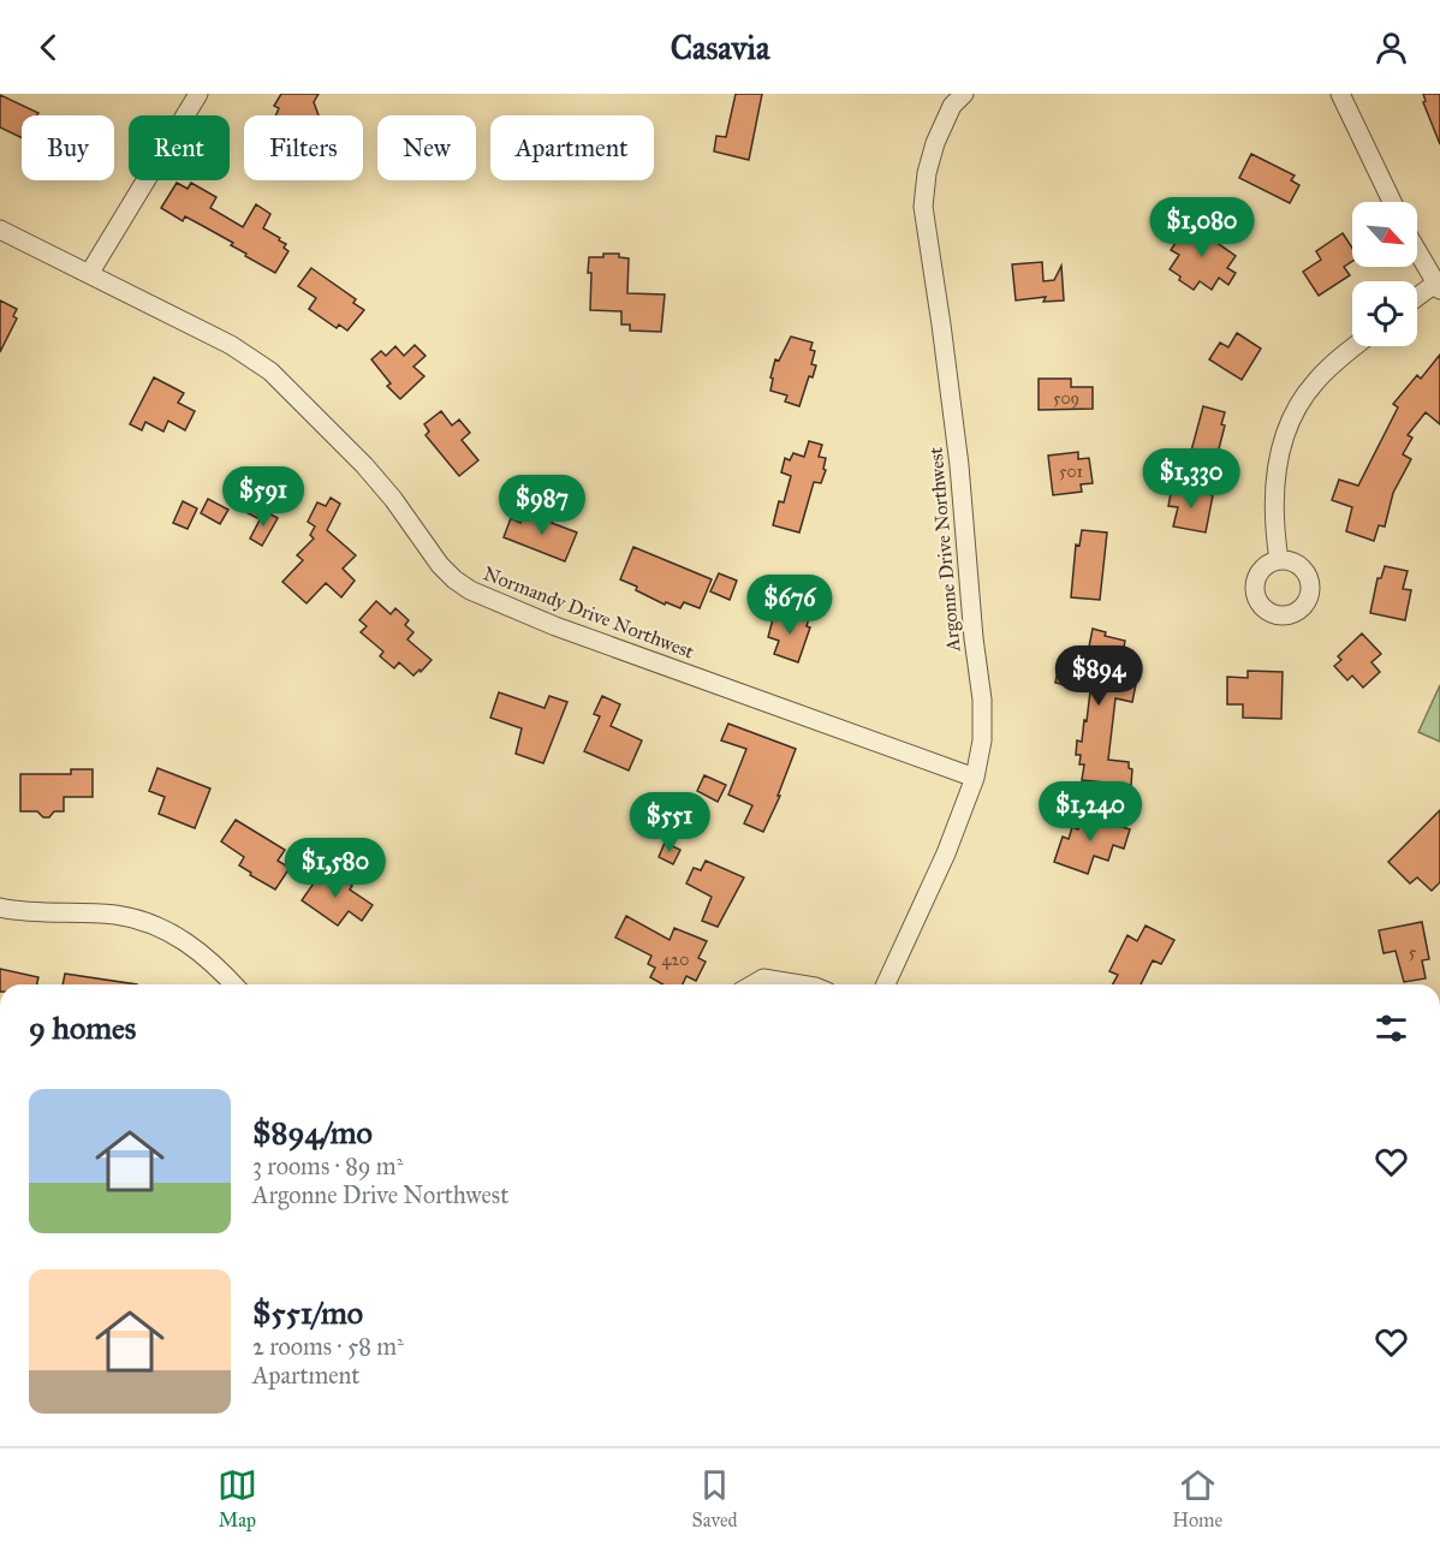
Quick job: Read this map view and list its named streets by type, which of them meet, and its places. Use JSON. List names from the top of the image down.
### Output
{
  "streets": {
    "street": ["Argonne Drive Northwest", "Normandy Drive Northwest"]
  },
  "crossings": [
    ["Argonne Drive Northwest", "Normandy Drive Northwest"]
  ],
  "house_numbers": [
    "509",
    "501",
    "5",
    "420"
  ],
  "north": "bottom right",
  "page": {
    "header": "Casavia",
    "chip": [
      "Buy",
      "Rent",
      "Filters",
      "New",
      "Apartment"
    ],
    "price": [
      "$1,080",
      "$1,330",
      "$591",
      "$987",
      "$676",
      "$894",
      "$1,240",
      "$551",
      "$1,580"
    ],
    "heading": "9 homes",
    "list": [
      {
        "name": "$894/mo",
        "note": "3 rooms · 89 m² · Argonne Drive Northwest"
      },
      {
        "name": "$551/mo",
        "note": "2 rooms · 58 m² · Apartment"
      }
    ],
    "tabs": ["Map", "Saved", "Home"]
  }
}
